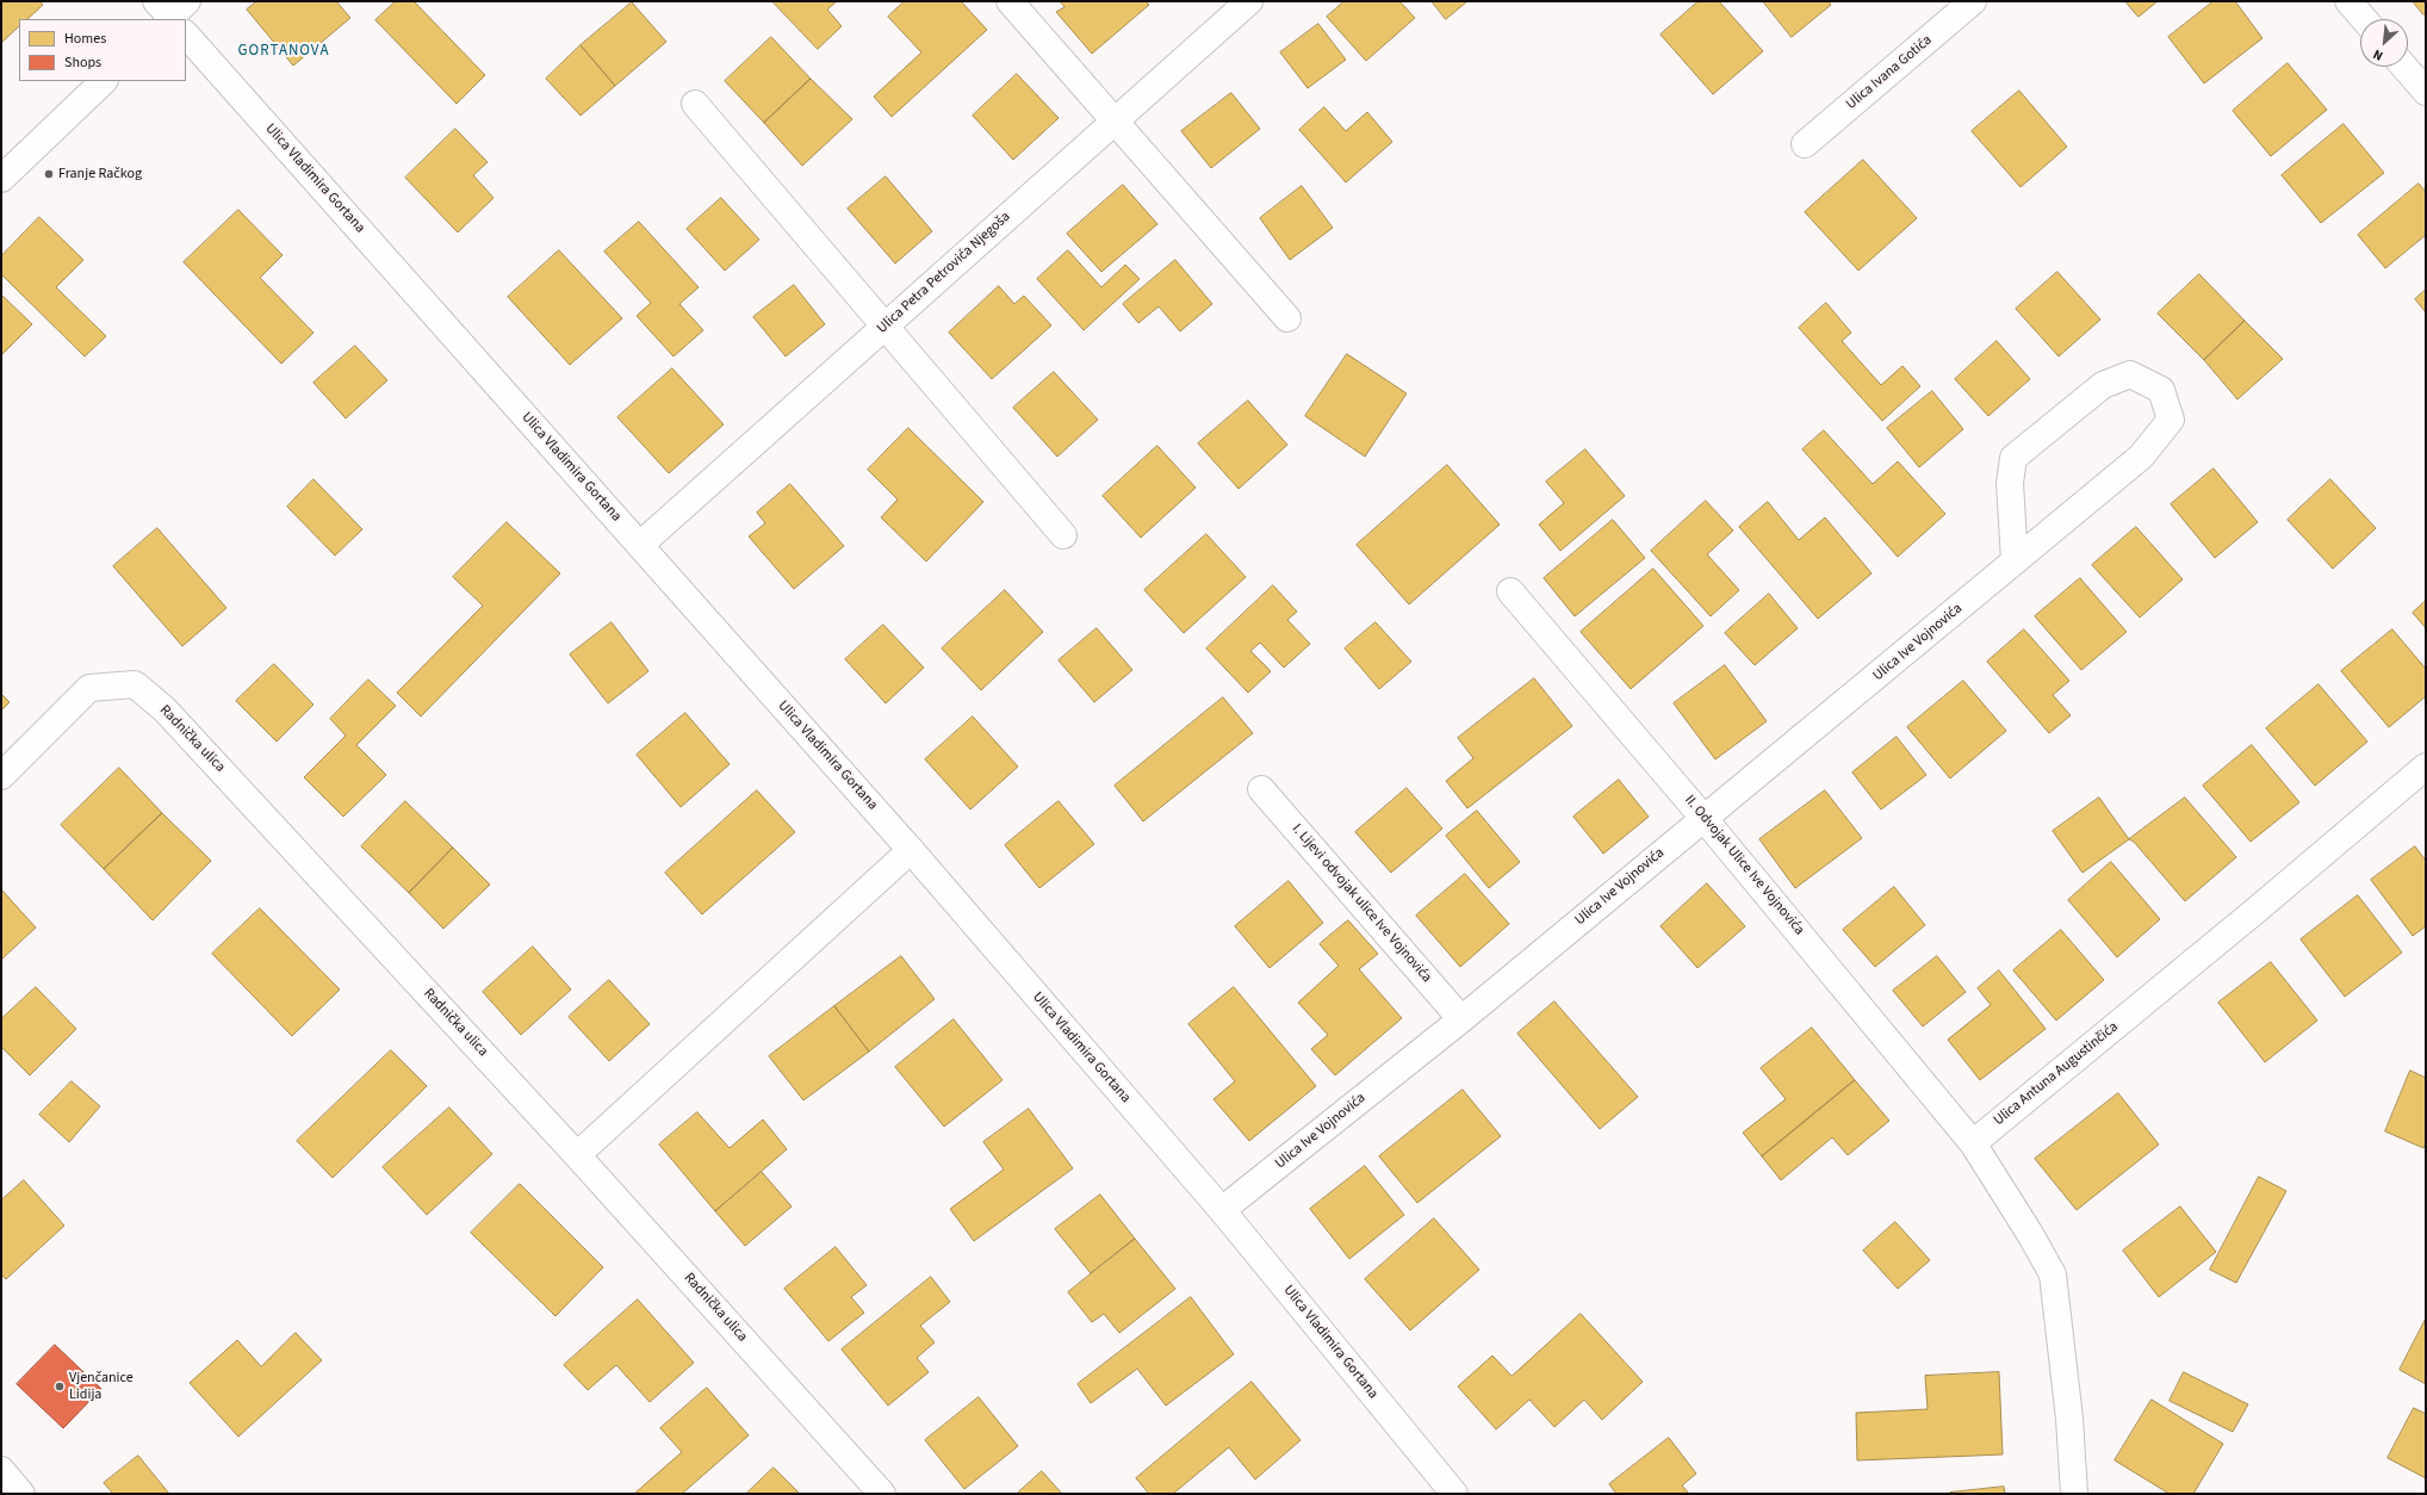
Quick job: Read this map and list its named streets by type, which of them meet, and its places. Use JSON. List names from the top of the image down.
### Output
{
  "streets": {
    "street": [
      "Ulica Ivana Gotića",
      "Ulica Vladimira Gortana",
      "Ulica Petra Petrovića Njegoša",
      "Ulica Ive Vojnovića",
      "Radnička ulica",
      "II. Odvojak Ulice Ive Vojnovića",
      "I. Lijevi odvojak ulice Ive Vojnovića",
      "Ulica Antuna Augustinčića"
    ]
  },
  "crossings": [
    ["Ulica Vladimira Gortana", "Ulica Petra Petrovića Njegoša"],
    ["Ulica Vladimira Gortana", "Ulica Ive Vojnovića"],
    ["Ulica Ive Vojnovića", "II. Odvojak Ulice Ive Vojnovića"],
    ["Ulica Ive Vojnovića", "I. Lijevi odvojak ulice Ive Vojnovića"],
    ["II. Odvojak Ulice Ive Vojnovića", "Ulica Antuna Augustinčića"]
  ],
  "districts": ["GORTANOVA"],
  "places": ["Franje Račkog", "Vjenčanice Lidija"],
  "legend": ["Homes", "Shops"],
  "north": "bottom left"
}
